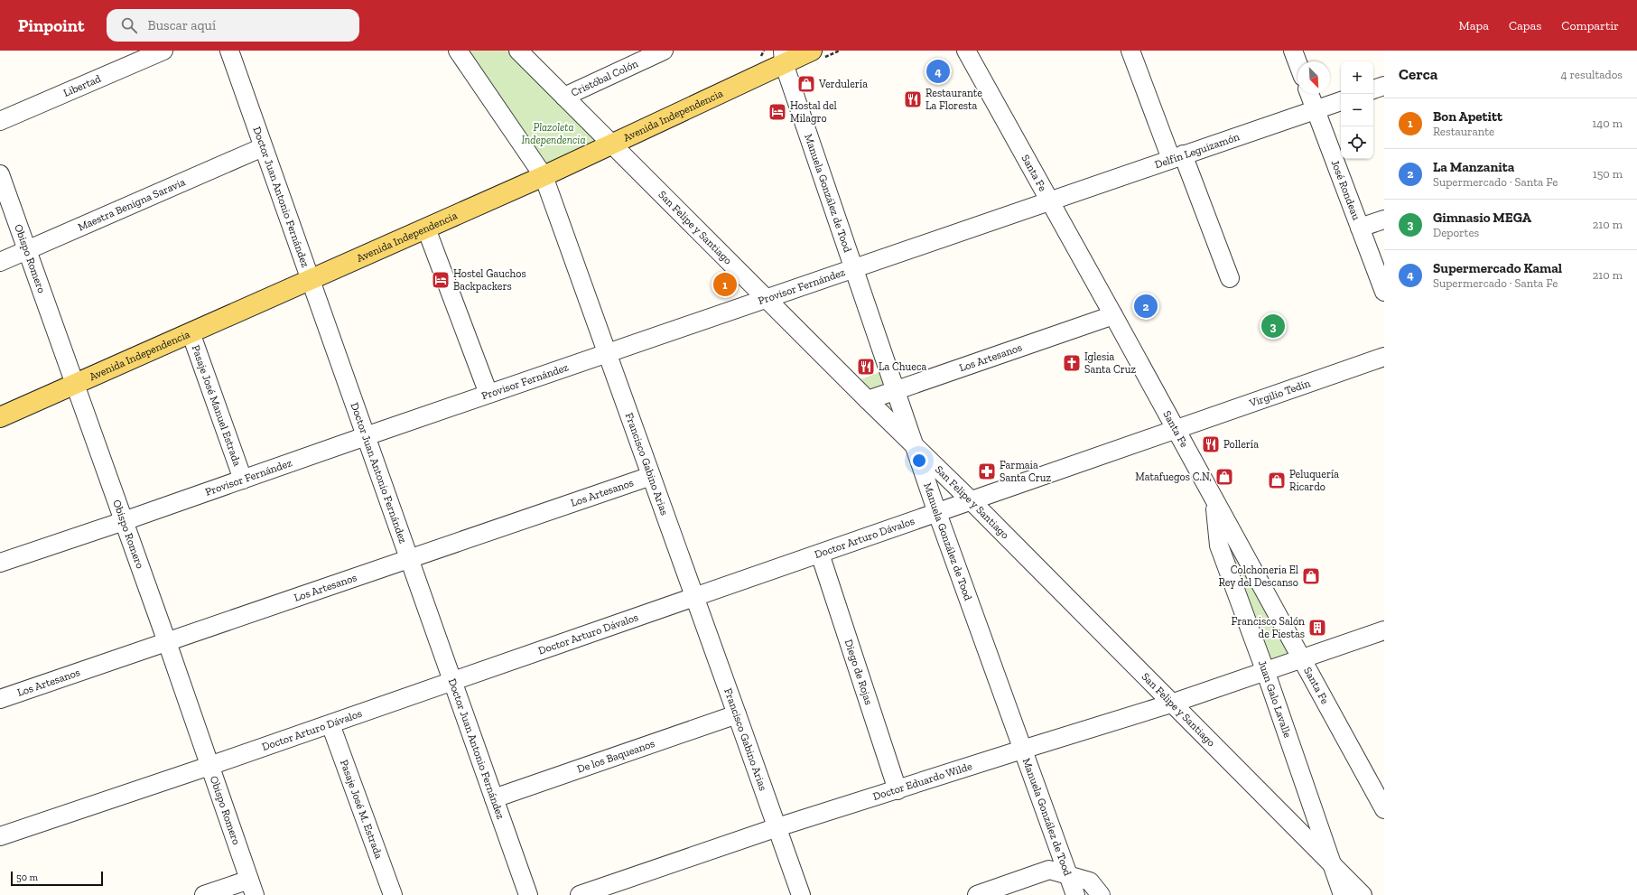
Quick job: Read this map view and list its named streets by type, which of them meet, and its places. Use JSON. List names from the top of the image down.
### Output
{
  "streets": {
    "main road": ["Avenida Independencia"],
    "street": [
      "Cristóbal Colón",
      "Libertad",
      "Delfín Leguizamón",
      "Santa Fe",
      "José Rondeau",
      "Manuela González de Tood",
      "Doctor Juan Antonio Fernández",
      "Maestra Benigna Saravia",
      "San Felipe y Santiago",
      "Obispo Romero",
      "Provisor Fernández",
      "Los Artesanos",
      "Virgilio Tedín",
      "Pasaje José Manuel Estrada",
      "Francisco Gabino Arias",
      "Doctor Arturo Dávalos",
      "Diego de Rojas",
      "Juan Galo Lavalle",
      "De los Baqueanos",
      "Doctor Eduardo Wilde",
      "Pasaje José M. Estrada"
    ]
  },
  "crossings": [
    ["Cristóbal Colón", "San Felipe y Santiago"],
    ["Avenida Independencia", "Manuela González de Tood"],
    ["Avenida Independencia", "Doctor Juan Antonio Fernández"],
    ["Avenida Independencia", "San Felipe y Santiago"],
    ["Avenida Independencia", "Obispo Romero"],
    ["Avenida Independencia", "Pasaje José Manuel Estrada"],
    ["Avenida Independencia", "Francisco Gabino Arias"],
    ["Delfín Leguizamón", "Santa Fe"],
    ["Delfín Leguizamón", "José Rondeau"],
    ["Delfín Leguizamón", "Provisor Fernández"],
    ["Santa Fe", "Provisor Fernández"],
    ["Santa Fe", "Los Artesanos"],
    ["Santa Fe", "Virgilio Tedín"],
    ["Santa Fe", "Doctor Arturo Dávalos"],
    ["Santa Fe", "Juan Galo Lavalle"],
    ["Santa Fe", "Doctor Eduardo Wilde"],
    ["Manuela González de Tood", "San Felipe y Santiago"],
    ["Manuela González de Tood", "Provisor Fernández"],
    ["Manuela González de Tood", "Los Artesanos"],
    ["Manuela González de Tood", "Doctor Arturo Dávalos"],
    ["Manuela González de Tood", "Doctor Eduardo Wilde"],
    ["Doctor Juan Antonio Fernández", "Maestra Benigna Saravia"],
    ["Doctor Juan Antonio Fernández", "Provisor Fernández"],
    ["Doctor Juan Antonio Fernández", "Los Artesanos"],
    ["Doctor Juan Antonio Fernández", "Doctor Arturo Dávalos"],
    ["Doctor Juan Antonio Fernández", "De los Baqueanos"],
    ["Maestra Benigna Saravia", "Obispo Romero"],
    ["San Felipe y Santiago", "Provisor Fernández"],
    ["San Felipe y Santiago", "Los Artesanos"],
    ["San Felipe y Santiago", "Doctor Arturo Dávalos"],
    ["San Felipe y Santiago", "Juan Galo Lavalle"],
    ["San Felipe y Santiago", "Doctor Eduardo Wilde"],
    ["Obispo Romero", "Provisor Fernández"],
    ["Obispo Romero", "Los Artesanos"],
    ["Obispo Romero", "Doctor Arturo Dávalos"],
    ["Provisor Fernández", "Pasaje José Manuel Estrada"],
    ["Provisor Fernández", "Francisco Gabino Arias"],
    ["Los Artesanos", "Francisco Gabino Arias"],
    ["Virgilio Tedín", "Doctor Arturo Dávalos"],
    ["Francisco Gabino Arias", "Doctor Arturo Dávalos"],
    ["Francisco Gabino Arias", "De los Baqueanos"],
    ["Francisco Gabino Arias", "Doctor Eduardo Wilde"],
    ["Doctor Arturo Dávalos", "Diego de Rojas"],
    ["Doctor Arturo Dávalos", "Pasaje José M. Estrada"],
    ["Diego de Rojas", "Doctor Eduardo Wilde"],
    ["Juan Galo Lavalle", "Doctor Eduardo Wilde"]
  ],
  "parks": ["Plazoleta Independencia"],
  "places": {
    "shop": [
      "Verdulería",
      "Matafuegos C.N,",
      "Peluquería Ricardo",
      "Colchoneria El Rey del Descanso"
    ],
    "restaurant": ["Restaurante La Floresta", "La Chueca", "Pollería"],
    "hotel": ["Hostal del Milagro", "Hostel Gauchos Backpackers"],
    "church": ["Iglesia Santa Cruz"],
    "pharmacy": ["Farmaia Santa Cruz"],
    "building": ["Francisco Salón de Fiestas"]
  },
  "scale_bar": "50 m",
  "north": "bottom right",
  "page": {
    "header": "Pinpoint",
    "search": "Buscar aquí",
    "nav": ["Mapa", "Capas", "Compartir"],
    "heading": ["Cerca", "4 resultados"],
    "pins": [
      "4",
      "1",
      "2",
      "3"
    ],
    "map_buttons": ["+", "−"],
    "list": [
      {
        "mark": "1",
        "name": "Bon Apetitt",
        "note": "Restaurante",
        "value": "140 m"
      },
      {
        "mark": "2",
        "name": "La Manzanita",
        "note": "Supermercado · Santa Fe",
        "value": "150 m"
      },
      {
        "mark": "3",
        "name": "Gimnasio MEGA",
        "note": "Deportes",
        "value": "210 m"
      },
      {
        "mark": "4",
        "name": "Supermercado Kamal",
        "note": "Supermercado · Santa Fe",
        "value": "210 m"
      }
    ],
    "scale": "50 m"
  }
}
